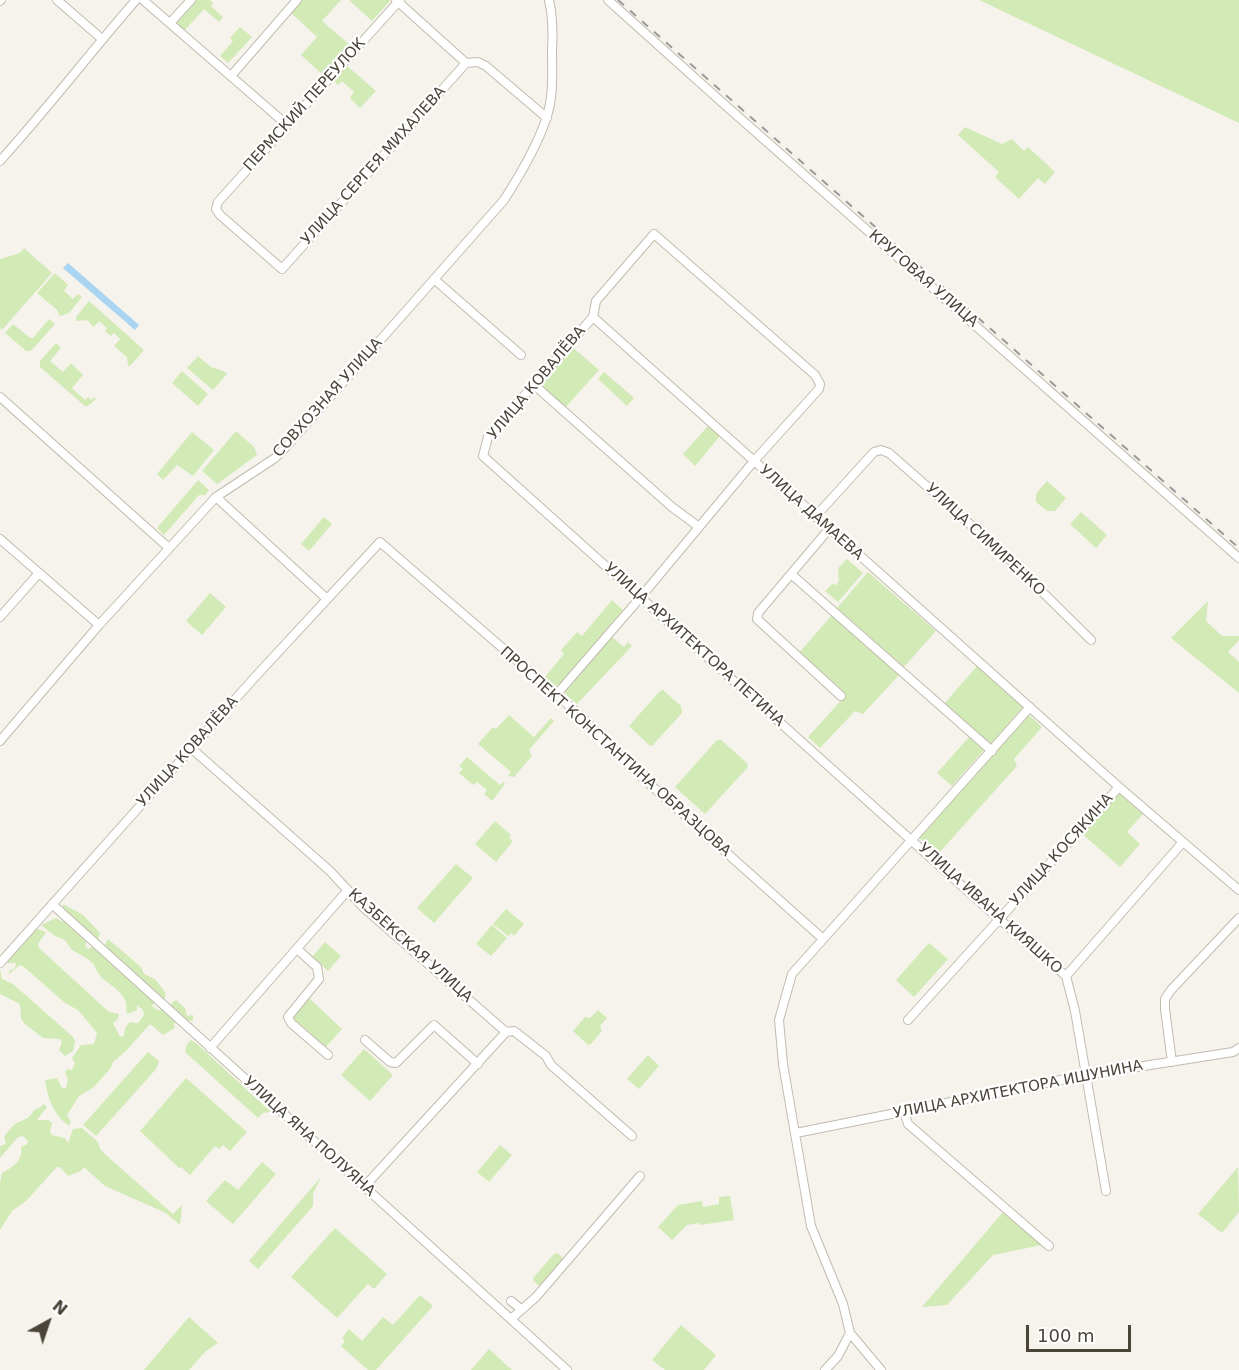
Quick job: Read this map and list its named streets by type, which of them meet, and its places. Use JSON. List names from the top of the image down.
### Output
{
  "streets": {
    "street": [
      "ПЕРМСКИЙ ПЕРЕУЛОК",
      "УЛИЦА СЕРГЕЯ МИХАЛЕВА",
      "КРУГОВАЯ УЛИЦА",
      "УЛИЦА КОВАЛЁВА",
      "СОВХОЗНАЯ УЛИЦА",
      "УЛИЦА ДАМАЕВА",
      "УЛИЦА СИМИРЕНКО",
      "УЛИЦА АРХИТЕКТОРА ПЕТИНА",
      "ПРОСПЕКТ КОНСТАНТИНА ОБРАЗЦОВА",
      "УЛИЦА КОСЯКИНА",
      "УЛИЦА ИВАНА КИЯШКО",
      "КАЗБЕКСКАЯ УЛИЦА",
      "УЛИЦА АРХИТЕКТОРА ИШУНИНА",
      "УЛИЦА ЯНА ПОЛУЯНА"
    ]
  },
  "crossings": [
    ["ПЕРМСКИЙ ПЕРЕУЛОК", "УЛИЦА СЕРГЕЯ МИХАЛЕВА"],
    ["УЛИЦА КОВАЛЁВА", "УЛИЦА ДАМАЕВА"],
    ["УЛИЦА КОВАЛЁВА", "УЛИЦА АРХИТЕКТОРА ПЕТИНА"],
    ["УЛИЦА КОВАЛЁВА", "ПРОСПЕКТ КОНСТАНТИНА ОБРАЗЦОВА"],
    ["УЛИЦА КОВАЛЁВА", "КАЗБЕКСКАЯ УЛИЦА"],
    ["УЛИЦА КОВАЛЁВА", "УЛИЦА ЯНА ПОЛУЯНА"],
    ["УЛИЦА ДАМАЕВА", "УЛИЦА СИМИРЕНКО"],
    ["УЛИЦА ДАМАЕВА", "УЛИЦА КОСЯКИНА"],
    ["УЛИЦА АРХИТЕКТОРА ПЕТИНА", "УЛИЦА ИВАНА КИЯШКО"],
    ["УЛИЦА КОСЯКИНА", "УЛИЦА ИВАНА КИЯШКО"],
    ["УЛИЦА ИВАНА КИЯШКО", "УЛИЦА АРХИТЕКТОРА ИШУНИНА"]
  ],
  "scale_bar": "100 m",
  "north": "top right"
}
